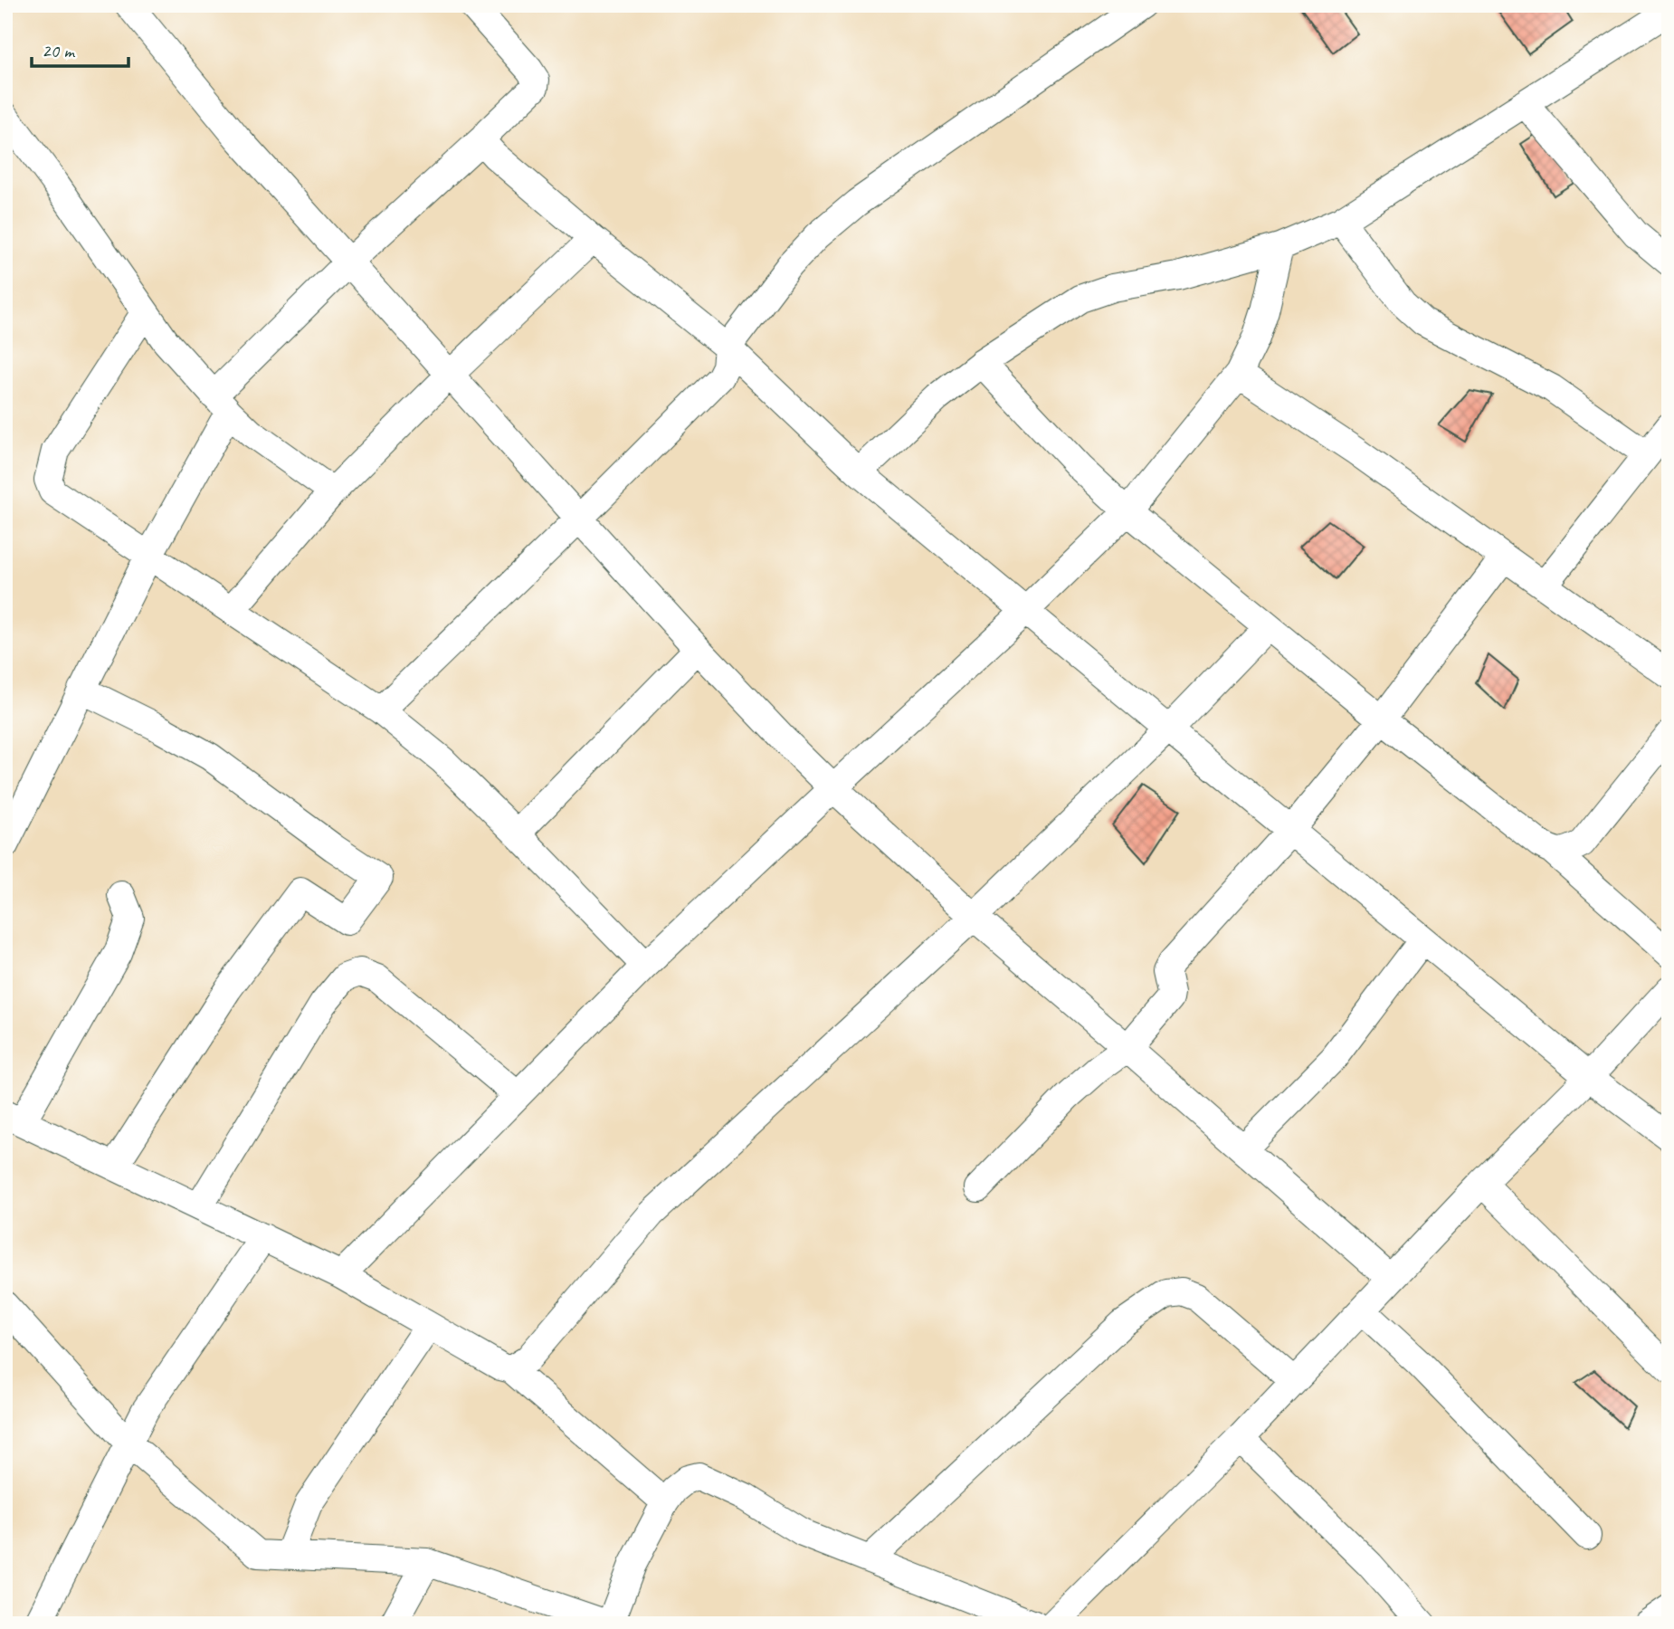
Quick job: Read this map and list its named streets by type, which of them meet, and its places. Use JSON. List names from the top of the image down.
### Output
{
  "scale_bar": "20 m"
}
